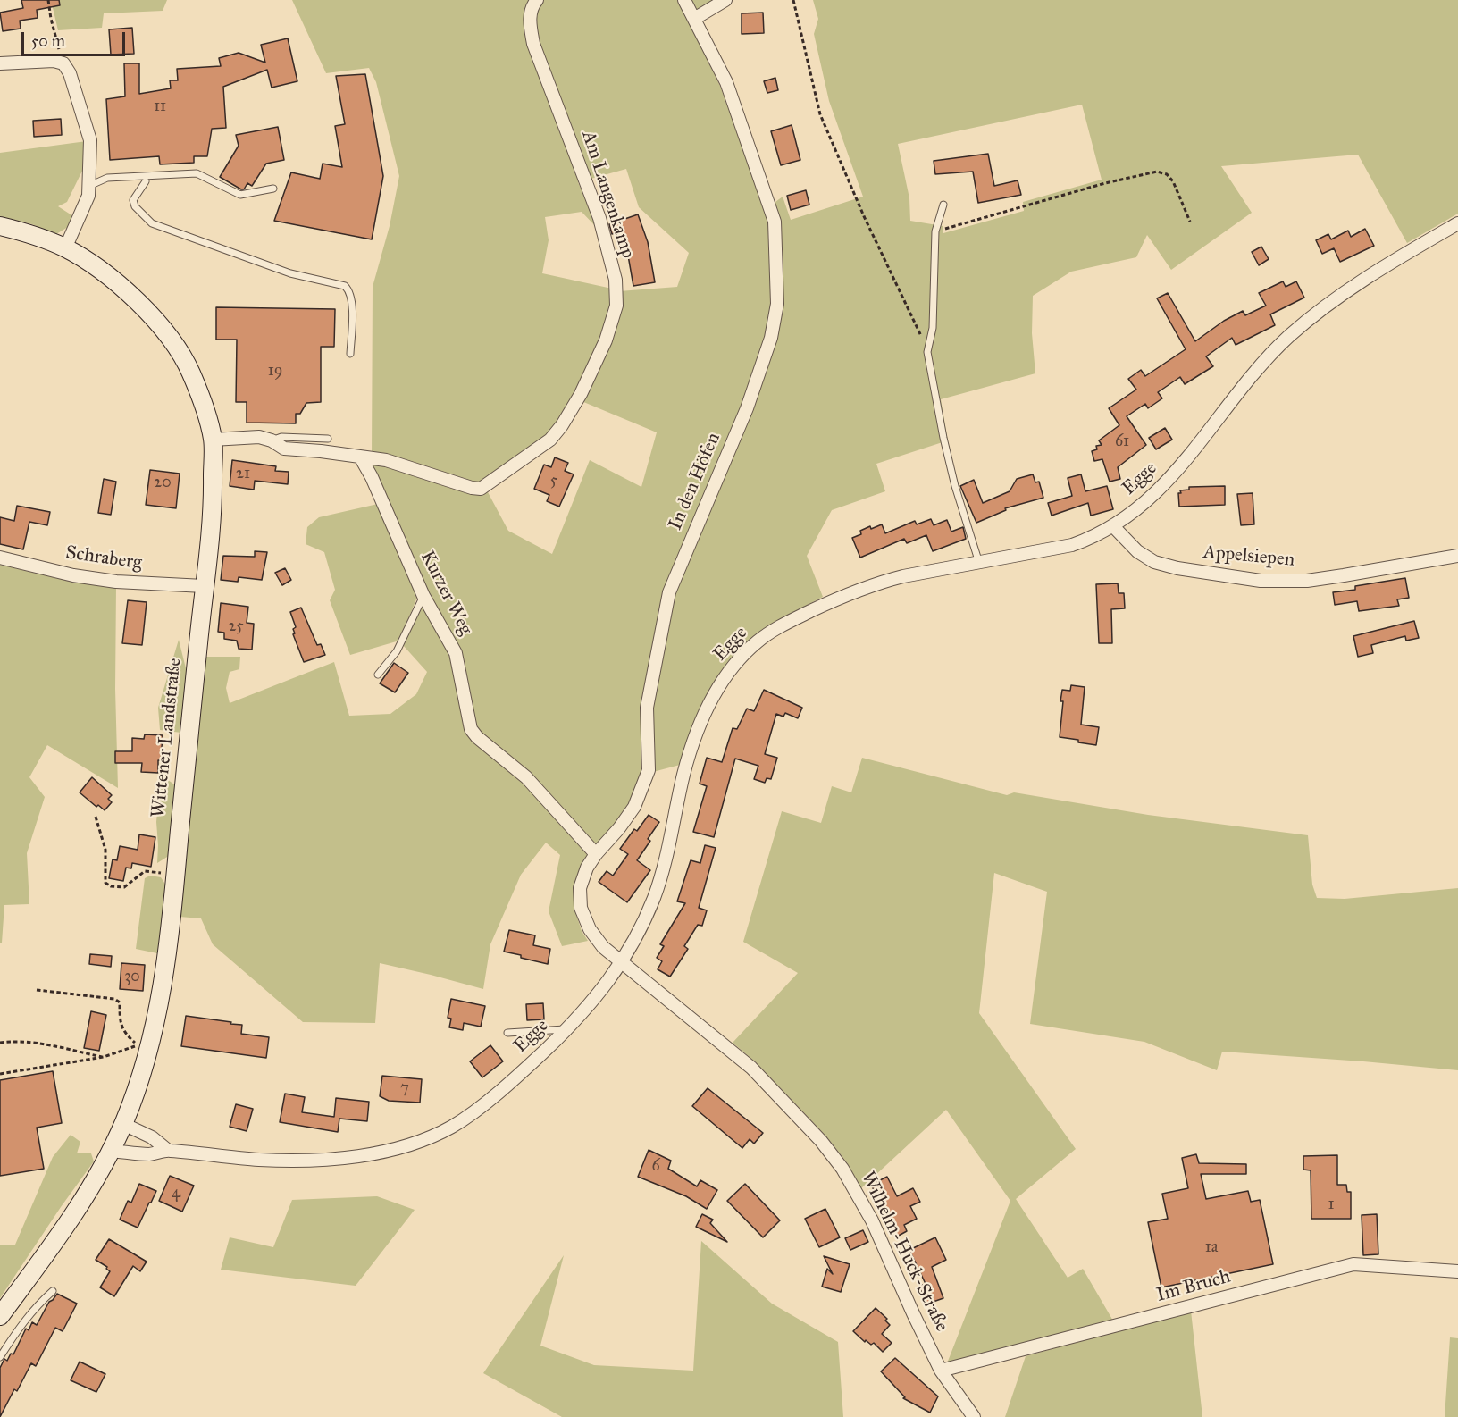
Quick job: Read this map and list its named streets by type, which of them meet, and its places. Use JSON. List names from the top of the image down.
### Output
{
  "streets": {
    "main road": ["Wittener Landstraße"],
    "street": [
      "Am Langenkamp",
      "Egge",
      "In den Höfen",
      "Appelsiepen",
      "Schraberg",
      "Kurzer Weg",
      "Wilhelm-Huck-Straße",
      "Im Bruch"
    ]
  },
  "crossings": [
    ["Am Langenkamp", "Kurzer Weg"],
    ["Egge", "In den Höfen"],
    ["Egge", "Appelsiepen"],
    ["Egge", "Wittener Landstraße"],
    ["Egge", "Wilhelm-Huck-Straße"],
    ["In den Höfen", "Kurzer Weg"],
    ["In den Höfen", "Wilhelm-Huck-Straße"],
    ["Schraberg", "Wittener Landstraße"],
    ["Wilhelm-Huck-Straße", "Im Bruch"]
  ],
  "house_numbers": [
    "11",
    "19",
    "61",
    "21",
    "5",
    "20",
    "25",
    "30",
    "7",
    "6",
    "4",
    "1",
    "1a"
  ],
  "scale_bar": "50 m"
}
